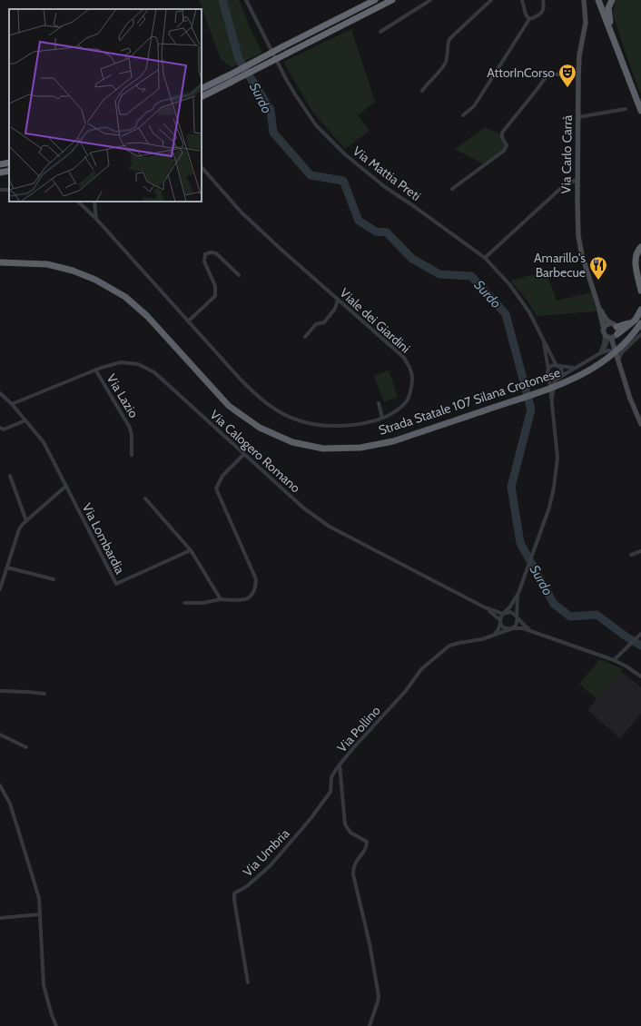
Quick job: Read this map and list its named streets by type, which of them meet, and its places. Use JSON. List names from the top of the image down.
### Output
{
  "streets": {
    "highway": ["Strada Statale 107 Silana Crotonese"],
    "main road": ["Via Carlo Carrà"],
    "street": [
      "Via Mattia Preti",
      "Viale dei Giardini",
      "Via Lazio",
      "Via Calogero Romano",
      "Via Lombardia",
      "Via Pollino",
      "Via Umbria"
    ]
  },
  "crossings": [
    ["Via Lazio", "Via Calogero Romano"],
    ["Via Pollino", "Via Umbria"]
  ],
  "water": ["Surdo"],
  "places": {
    "theatre": ["AttorInCorso"],
    "restaurant": ["Amarillo's Barbecue"]
  }
}
